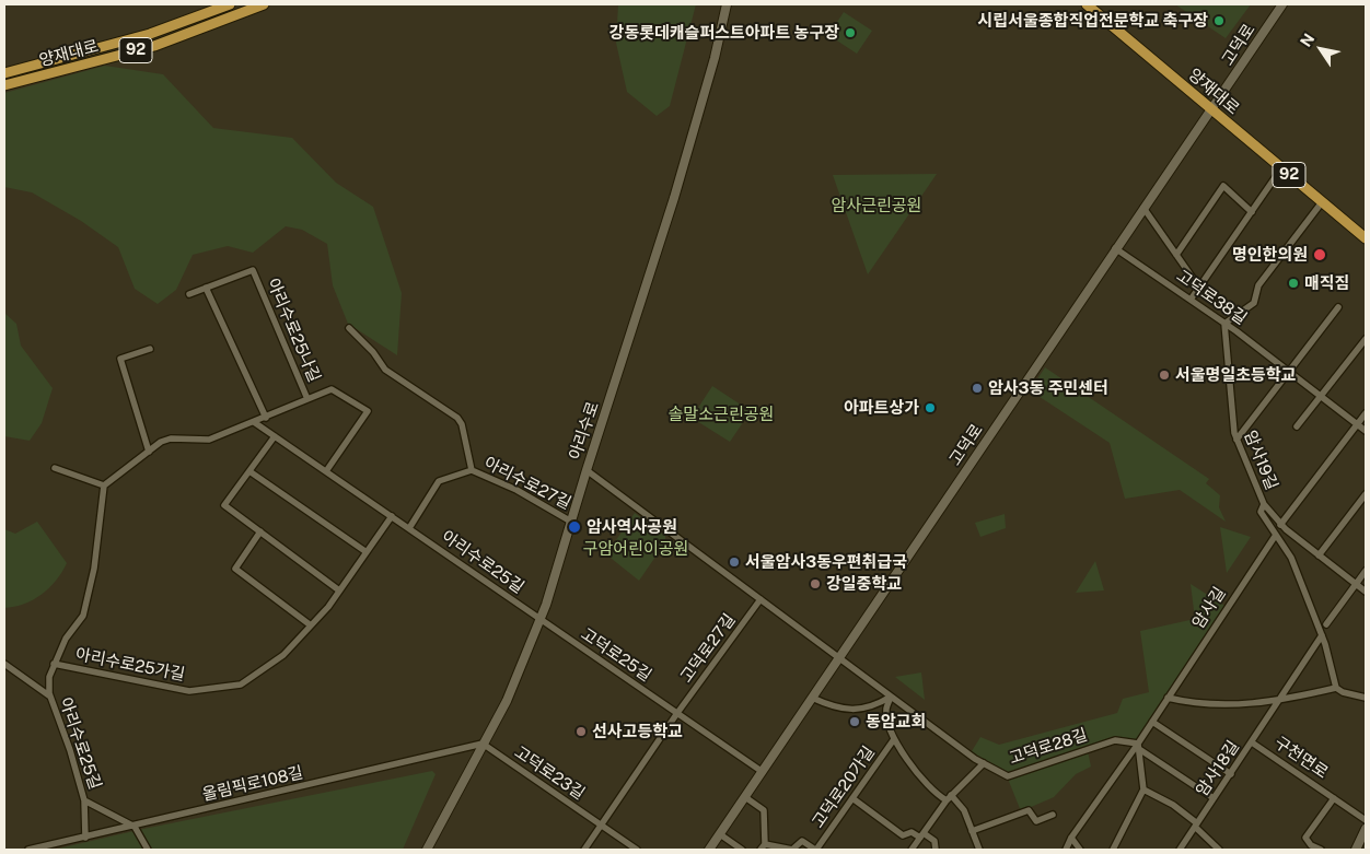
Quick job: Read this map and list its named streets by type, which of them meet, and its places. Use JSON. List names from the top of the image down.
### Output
{
  "streets": {
    "main road": [
      "고덕로",
      "92",
      "양재대로",
      "아리수로"
    ],
    "street": [
      "고덕로38길",
      "아리수로25나길",
      "암사19길",
      "아리수로27길",
      "아리수로25길",
      "암사길",
      "고덕로27길",
      "고덕로25길",
      "아리수로25가길",
      "고덕로28길",
      "구천면로",
      "암사18길",
      "고덕로23길",
      "올림픽로108길",
      "고덕로20가길"
    ]
  },
  "crossings": [
    ["고덕로", "양재대로"],
    ["고덕로", "고덕로38길"],
    ["고덕로", "고덕로25길"],
    ["고덕로", "고덕로28길"],
    ["고덕로38길", "암사19길"],
    ["아리수로", "아리수로27길"],
    ["아리수로", "아리수로25길"],
    ["아리수로", "고덕로25길"],
    ["아리수로", "고덕로23길"],
    ["아리수로", "올림픽로108길"],
    ["암사19길", "암사길"],
    ["아리수로25길", "고덕로25길"],
    ["아리수로25길", "아리수로25가길"],
    ["아리수로25길", "올림픽로108길"],
    ["암사길", "고덕로28길"],
    ["고덕로27길", "고덕로25길"],
    ["구천면로", "암사18길"],
    ["고덕로23길", "올림픽로108길"]
  ],
  "parks": ["암사근린공원", "솔말소근린공원", "구암어린이공원"],
  "places": [
    "시립서울종합직업전문학교 축구장",
    "강동롯데캐슬퍼스트아파트 농구장",
    "명인한의원",
    "매직짐",
    "서울명일초등학교",
    "암사3동 주민센터",
    "아파트상가",
    "암사역사공원",
    "서울암사3동우편취급국",
    "강일중학교",
    "동암교회",
    "선사고등학교"
  ],
  "north": "top left"
}
